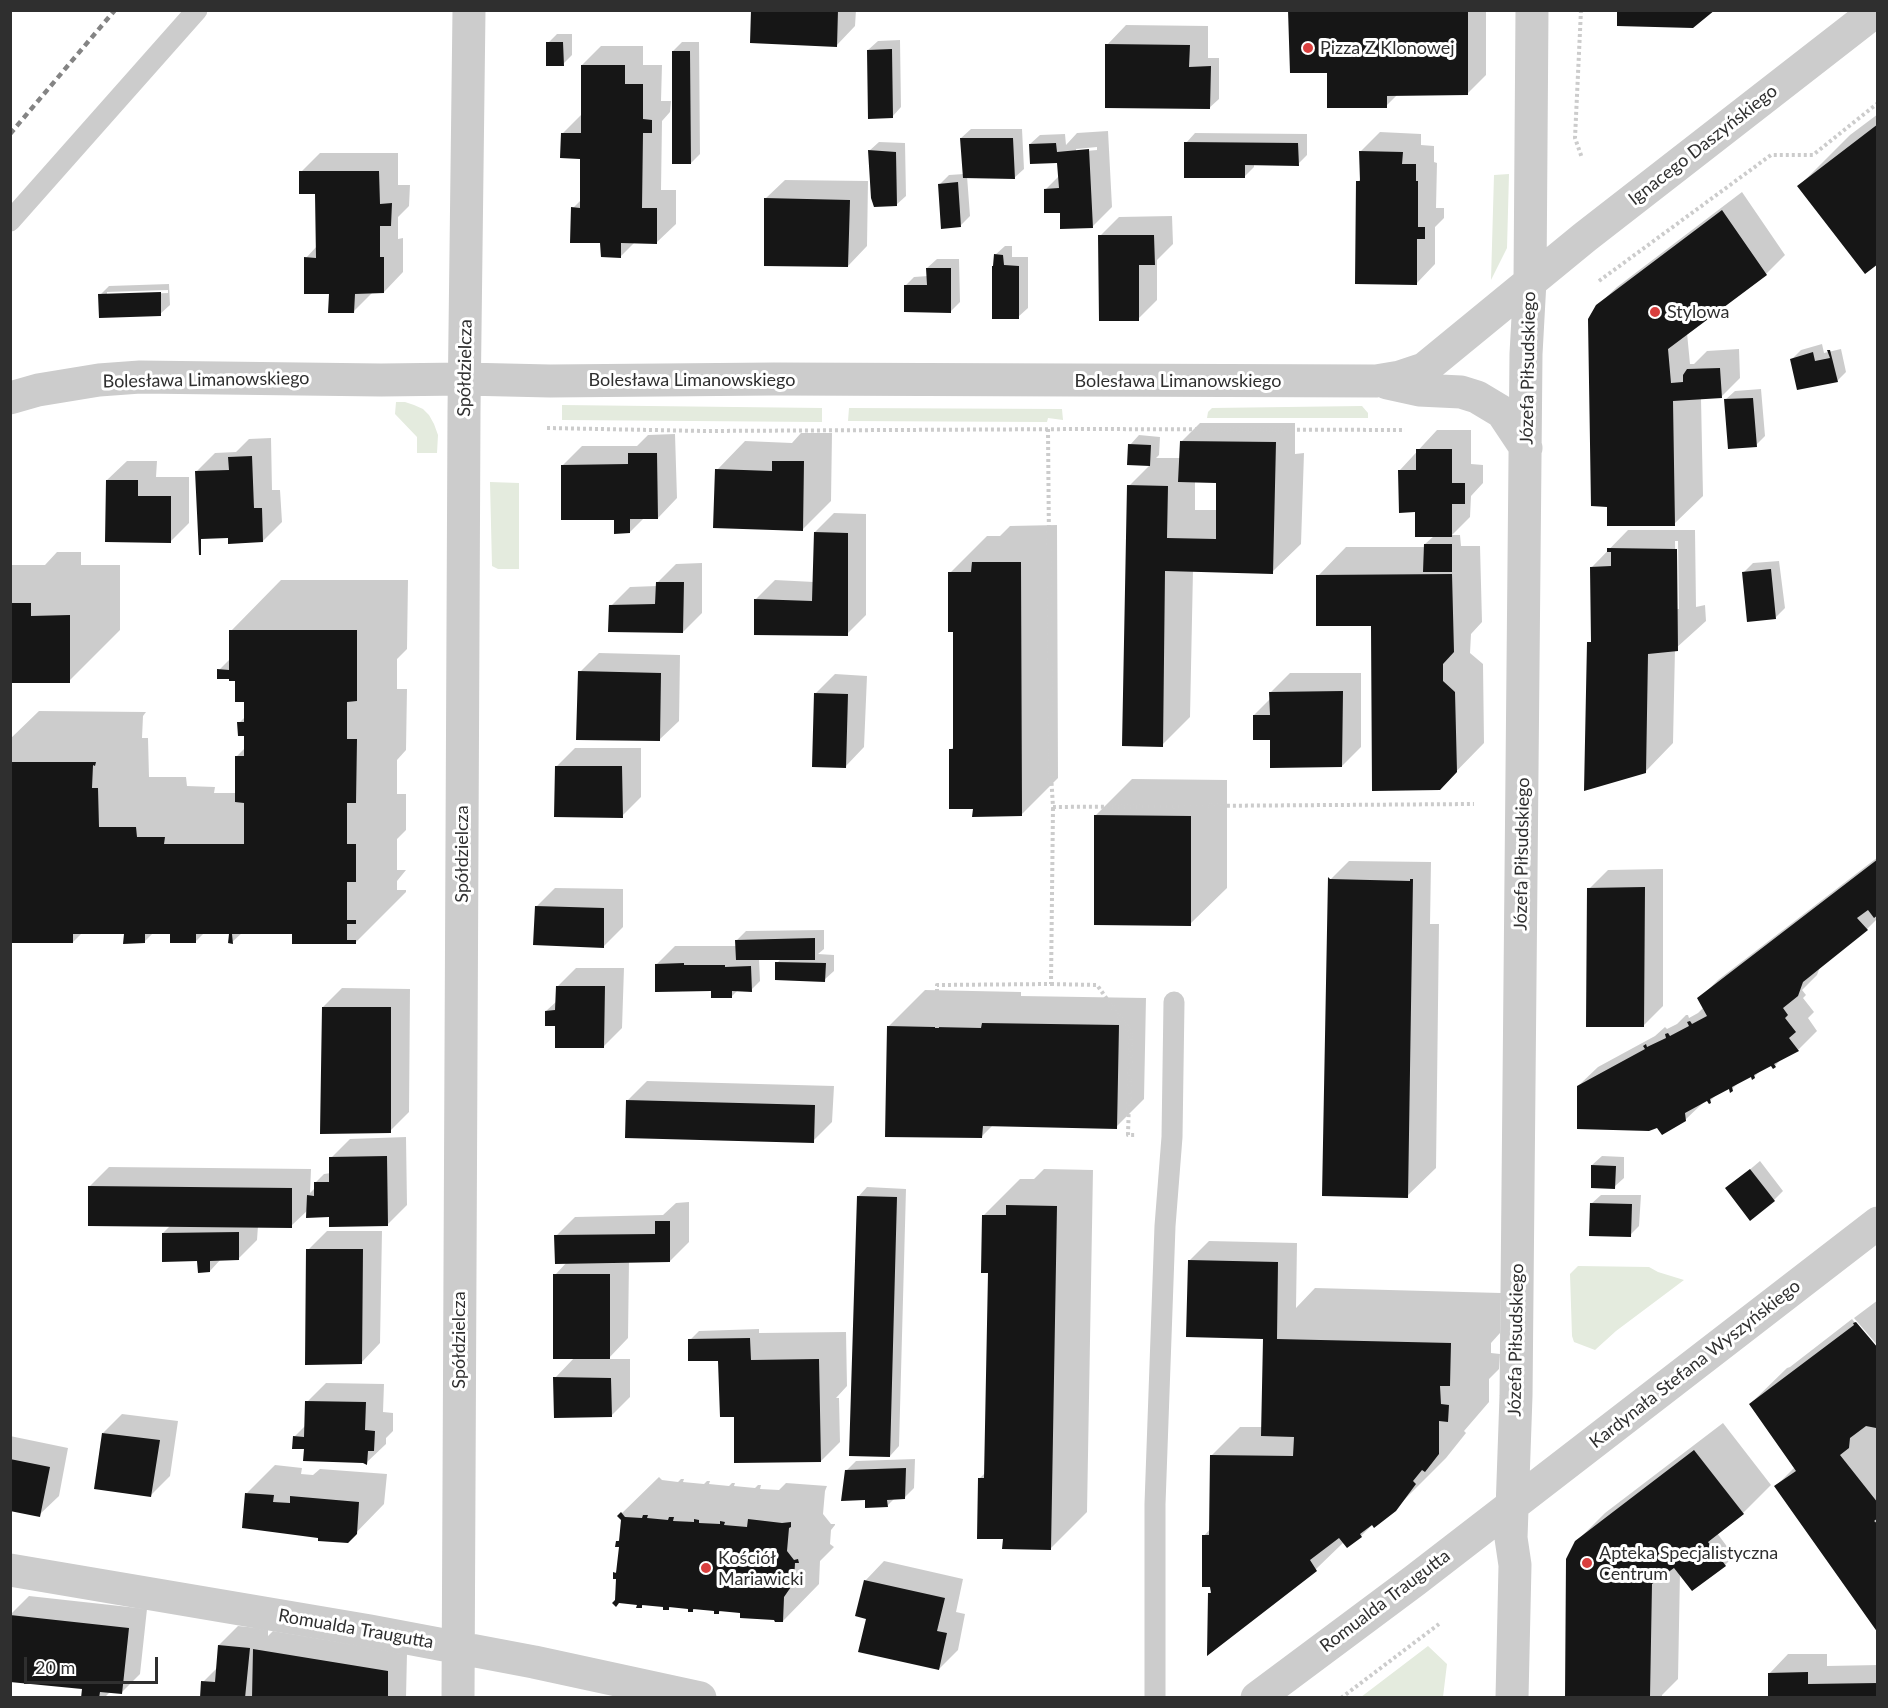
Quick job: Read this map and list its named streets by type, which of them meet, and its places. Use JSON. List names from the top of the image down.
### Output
{
  "streets": {
    "street": [
      "Ignacego Daszyńskiego",
      "Spółdzielcza",
      "Józefa Piłsudskiego",
      "Bolesława Limanowskiego",
      "Kardynała Stefana Wyszyńskiego",
      "Romualda Traugutta"
    ]
  },
  "crossings": [
    ["Ignacego Daszyńskiego", "Józefa Piłsudskiego"],
    ["Ignacego Daszyńskiego", "Bolesława Limanowskiego"],
    ["Spółdzielcza", "Bolesława Limanowskiego"],
    ["Spółdzielcza", "Romualda Traugutta"],
    ["Józefa Piłsudskiego", "Bolesława Limanowskiego"],
    ["Józefa Piłsudskiego", "Kardynała Stefana Wyszyńskiego"],
    ["Józefa Piłsudskiego", "Romualda Traugutta"],
    ["Kardynała Stefana Wyszyńskiego", "Romualda Traugutta"]
  ],
  "places": [
    "Pizza Z Klonowej",
    "Stylowa",
    "Apteka Specjalistyczna Centrum",
    "Kościół Mariawicki"
  ],
  "scale_bar": "20 m"
}
